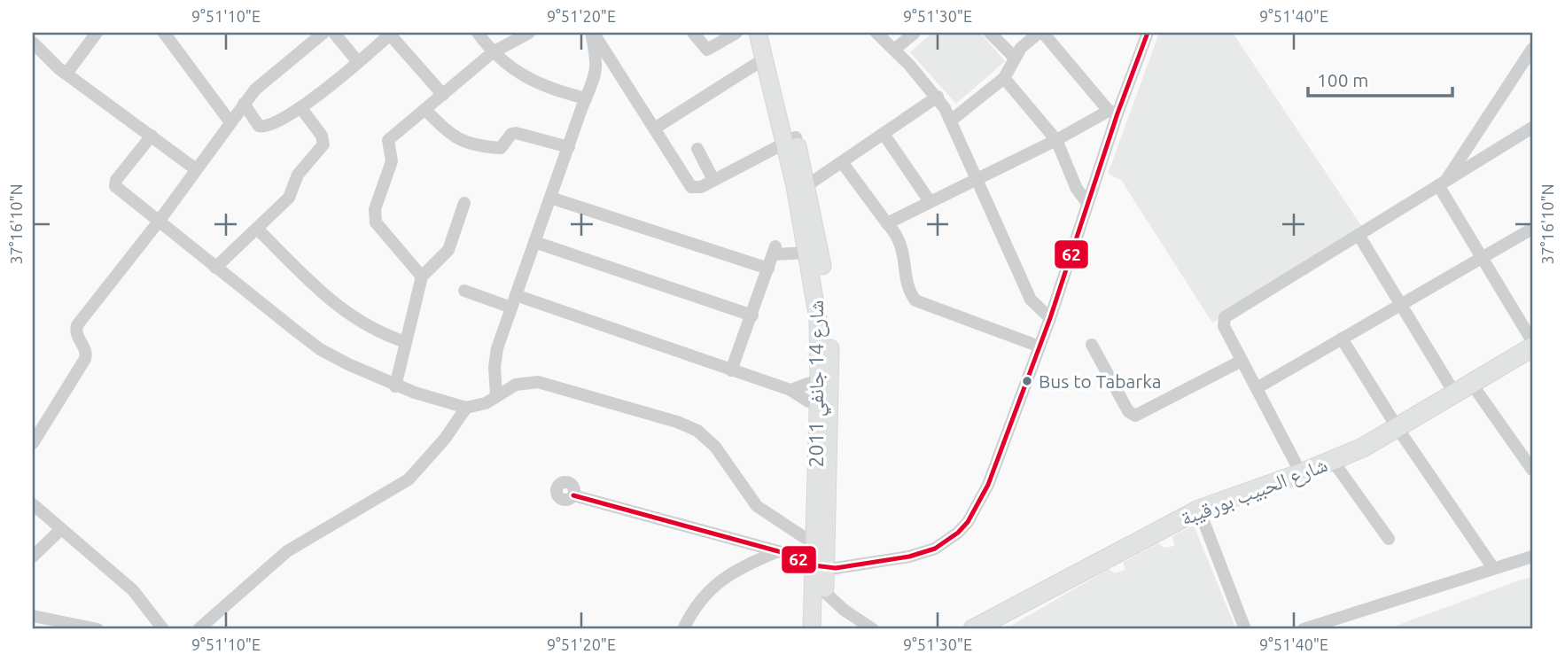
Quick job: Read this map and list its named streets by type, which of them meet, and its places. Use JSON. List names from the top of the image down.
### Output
{
  "streets": {
    "main road": ["شارع 14 جانفي 2011", "شارع الحبيب بورقيبة"]
  },
  "places": ["Bus to Tabarka"],
  "lines": ["transit line 62"],
  "scale_bar": "100 m",
  "coordinates": [
    "9°51'10\"E",
    "9°51'20\"E",
    "9°51'30\"E",
    "9°51'40\"E",
    "37°16'10\"N"
  ]
}
